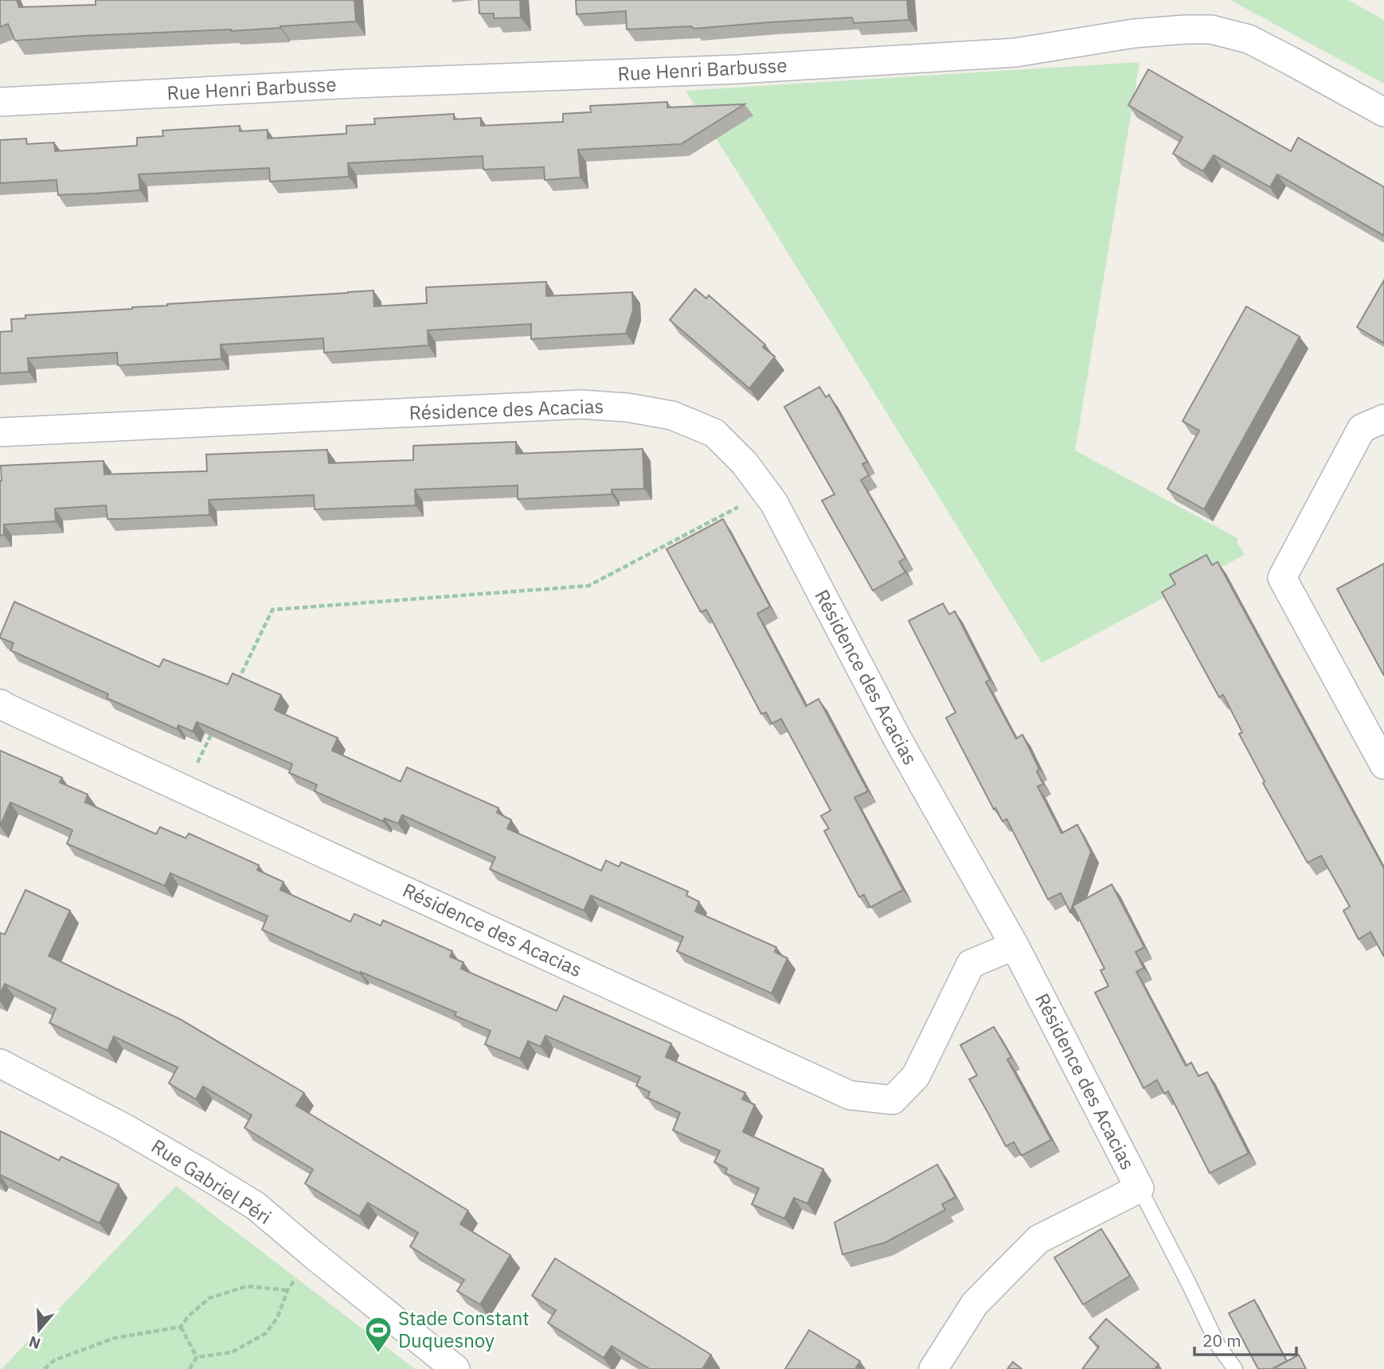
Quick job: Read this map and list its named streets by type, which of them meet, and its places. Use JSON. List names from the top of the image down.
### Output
{
  "streets": {
    "street": ["Rue Henri Barbusse", "Résidence des Acacias", "Rue Gabriel Péri"]
  },
  "places": {
    "sports": ["Stade Constant Duquesnoy"]
  },
  "scale_bar": "20 m",
  "north": "bottom"
}
